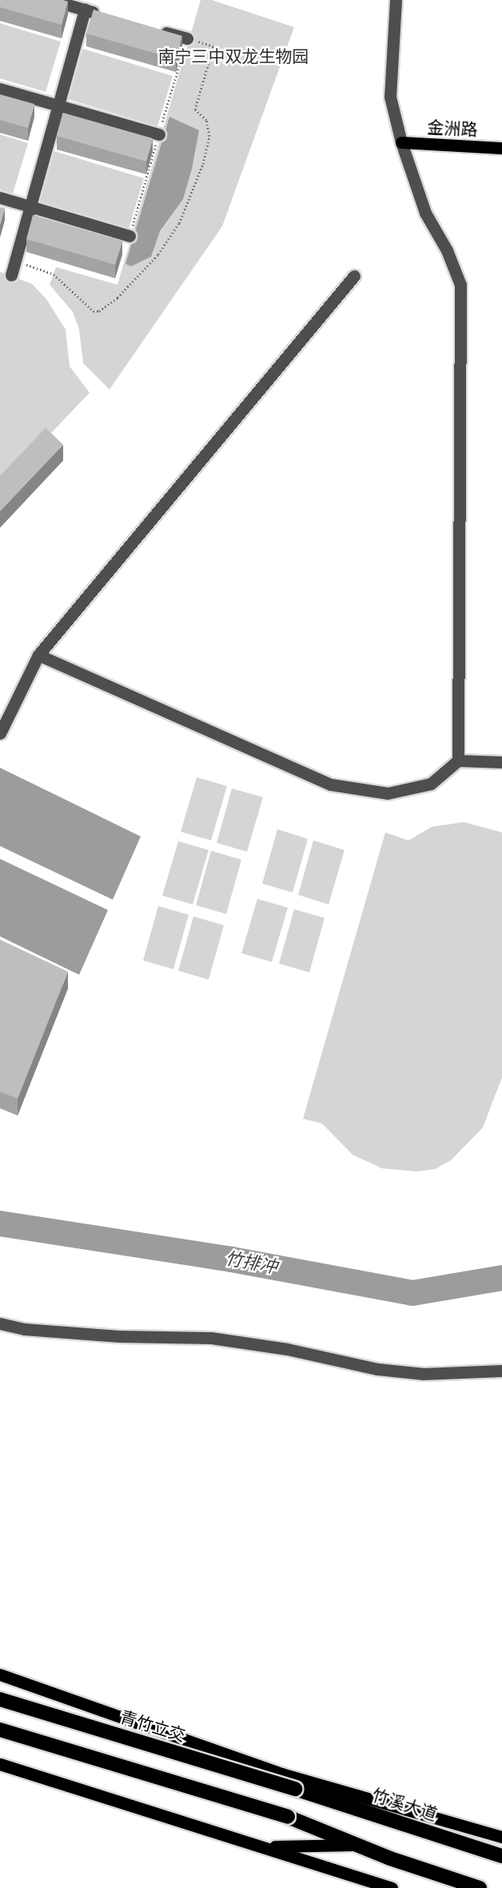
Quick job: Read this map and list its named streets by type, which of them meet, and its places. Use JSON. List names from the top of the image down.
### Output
{
  "streets": {
    "highway": ["青竹立交", "竹溪大道"],
    "main road": ["金洲路"]
  },
  "crossings": [
    ["青竹立交", "竹溪大道"]
  ],
  "water": ["竹排冲"],
  "parks": ["南宁三中双龙生物园"]
}
